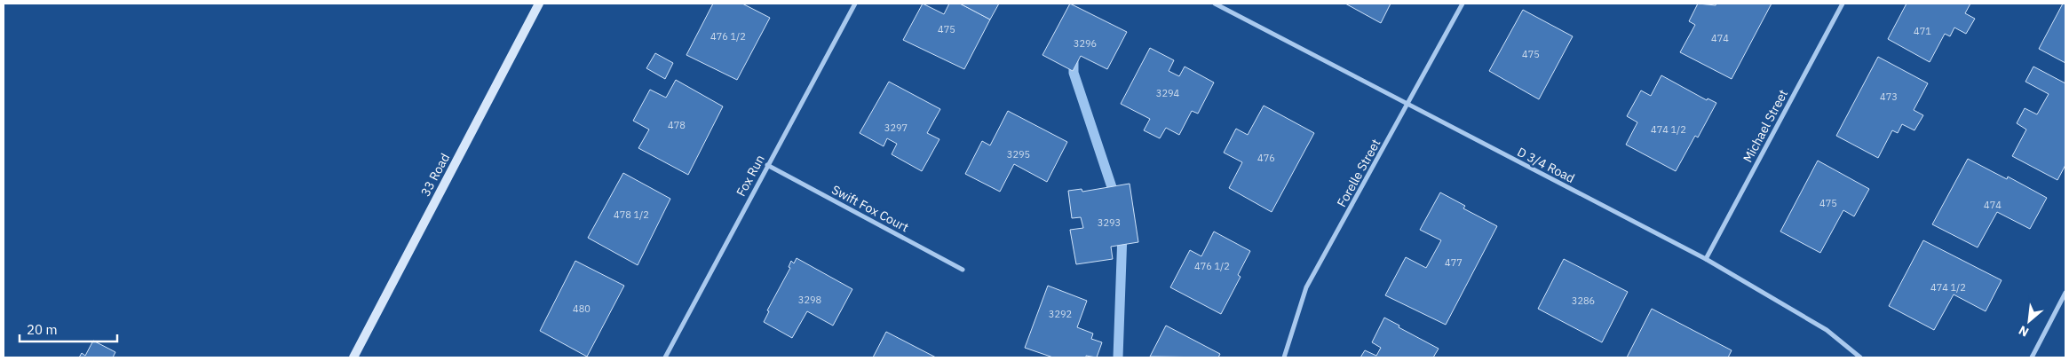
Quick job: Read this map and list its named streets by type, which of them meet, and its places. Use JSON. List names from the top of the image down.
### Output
{
  "streets": {
    "main road": ["33 Road"],
    "street": [
      "Michael Street",
      "D 3/4 Road",
      "Forelle Street",
      "Fox Run",
      "Swift Fox Court"
    ]
  },
  "crossings": [
    ["Michael Street", "D 3/4 Road"],
    ["D 3/4 Road", "Forelle Street"],
    ["Fox Run", "Swift Fox Court"]
  ],
  "house_numbers": [
    "475",
    "471",
    "476 1/2",
    "474",
    "3296",
    "475",
    "3294",
    "473",
    "478",
    "3297",
    "474 1/2",
    "3295",
    "476",
    "475",
    "474",
    "478 1/2",
    "3293",
    "477",
    "476 1/2",
    "474 1/2",
    "3298",
    "3286",
    "480",
    "3292"
  ],
  "scale_bar": "20 m",
  "north": "bottom left"
}
